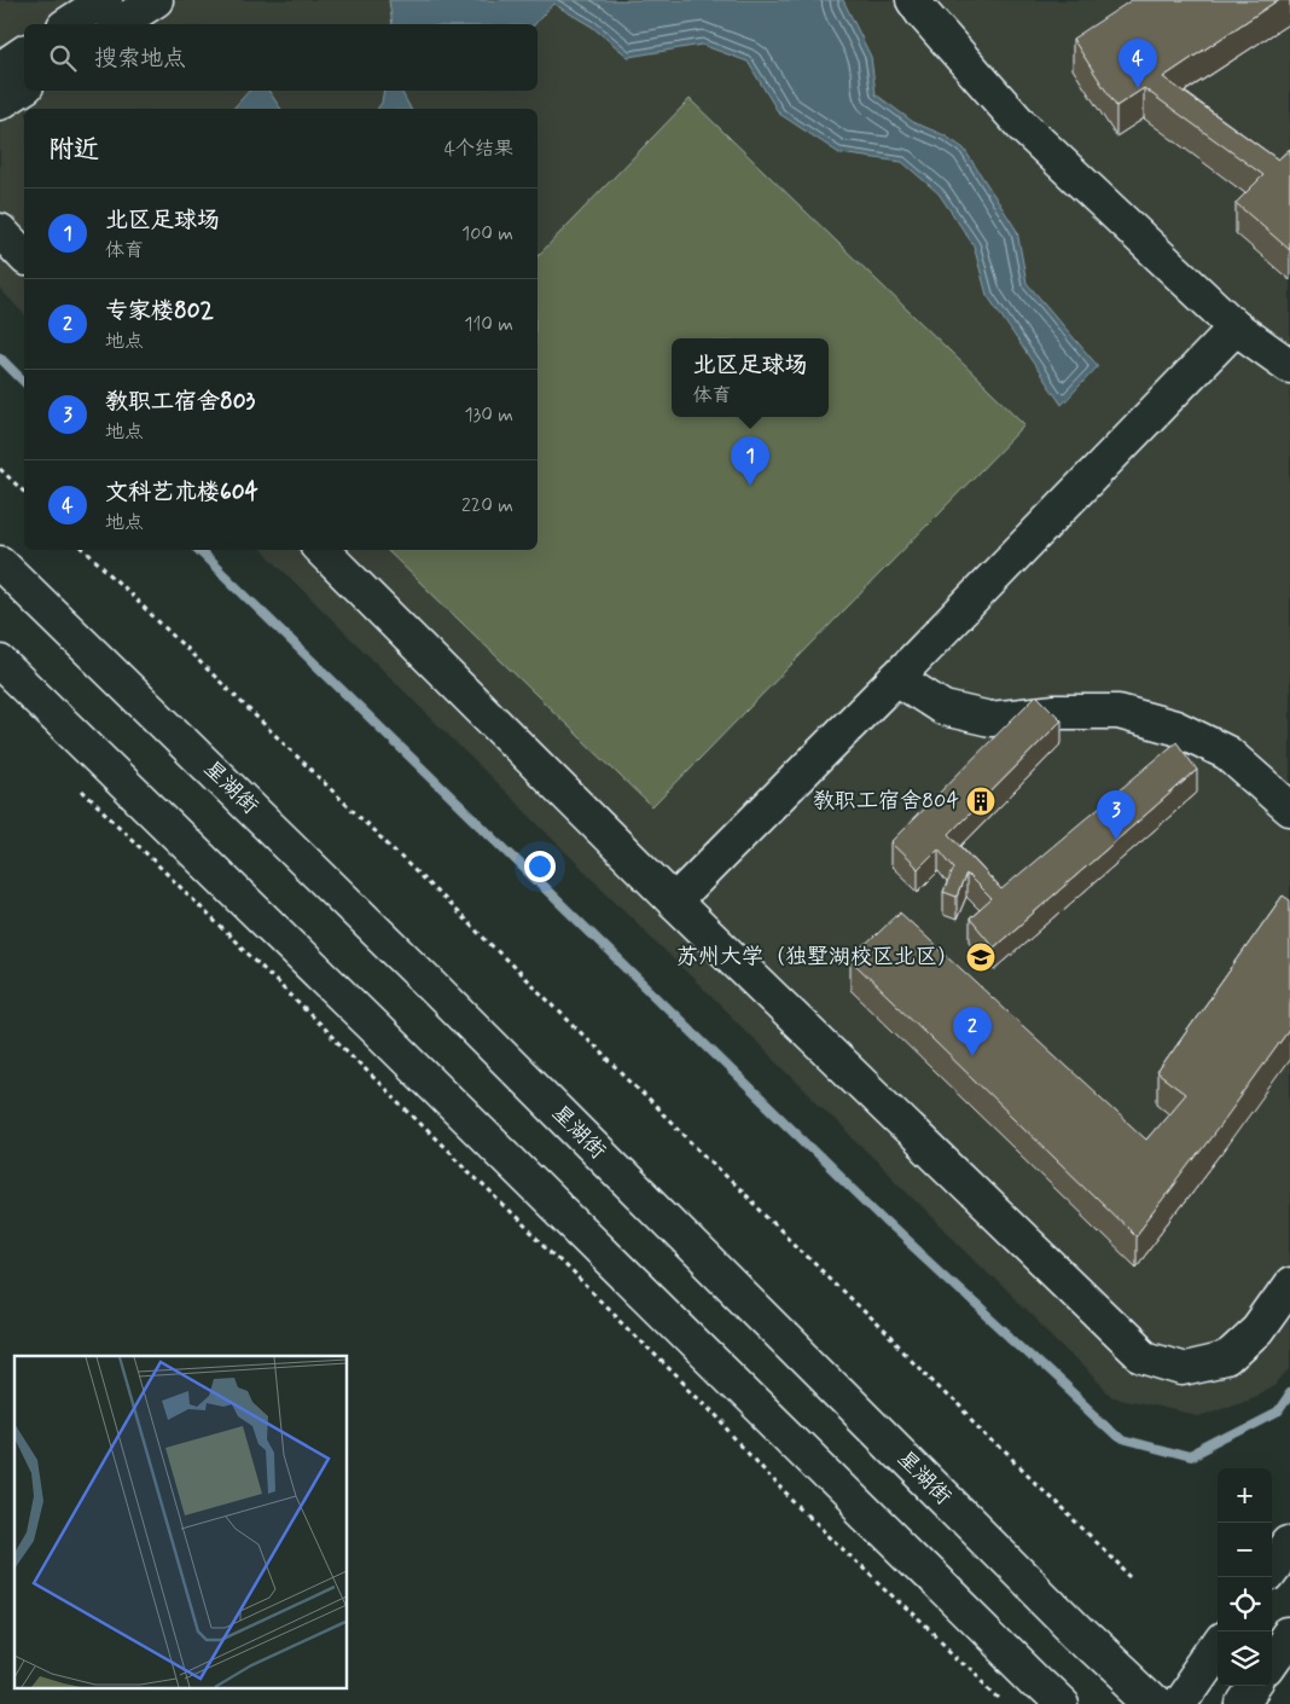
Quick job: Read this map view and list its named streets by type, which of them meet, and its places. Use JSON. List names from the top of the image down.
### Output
{
  "streets": {
    "main road": ["星湖街"]
  },
  "places": {
    "building": ["教职工宿舍804"],
    "school or university": ["苏州大学（独墅湖校区北区）"]
  },
  "page": {
    "search": "搜索地点",
    "pins": [
      "4",
      "1",
      "3",
      "2"
    ],
    "heading": ["附近", "4个结果"],
    "list": [
      {
        "mark": "1",
        "name": "北区足球场",
        "note": "体育",
        "value": "100 m"
      },
      {
        "mark": "2",
        "name": "专家楼802",
        "note": "地点",
        "value": "110 m"
      },
      {
        "mark": "3",
        "name": "教职工宿舍803",
        "note": "地点",
        "value": "130 m"
      },
      {
        "mark": "4",
        "name": "文科艺术楼604",
        "note": "地点",
        "value": "220 m"
      }
    ],
    "popup": ["北区足球场", "体育"],
    "map_buttons": ["+", "−"]
  }
}
